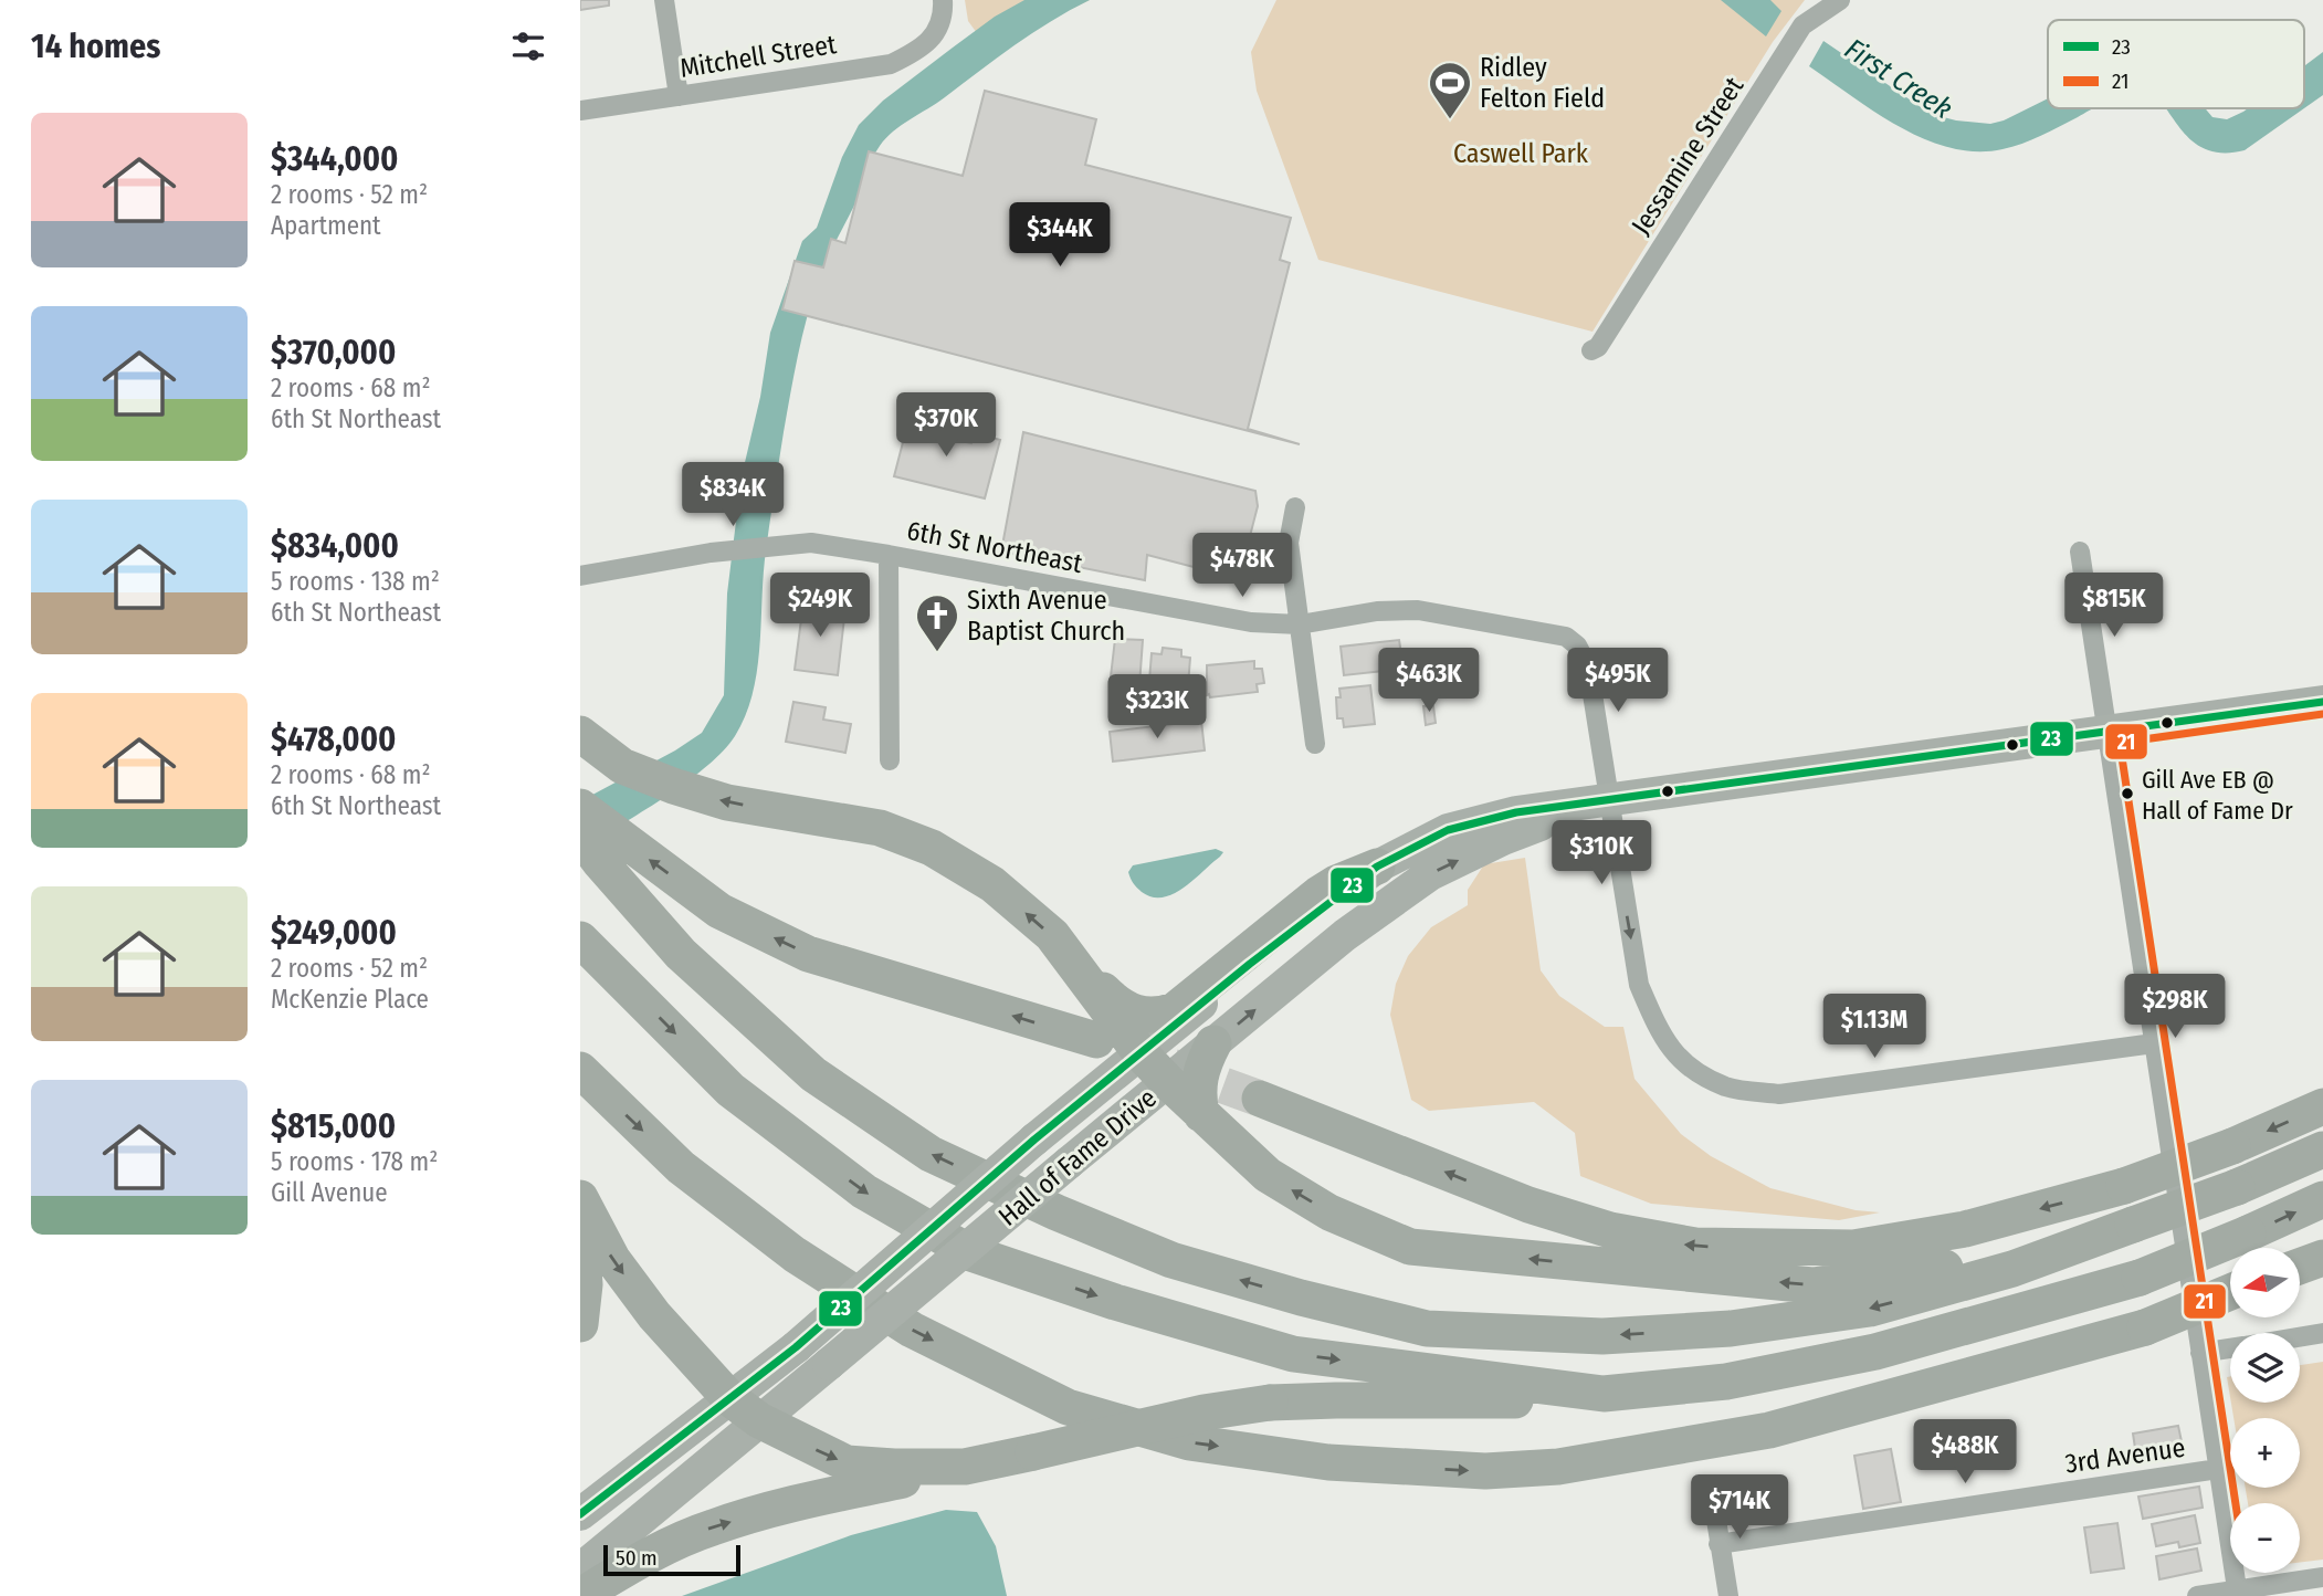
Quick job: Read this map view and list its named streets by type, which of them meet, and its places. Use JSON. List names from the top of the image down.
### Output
{
  "streets": {
    "main road": ["Hall of Fame Drive"],
    "street": [
      "Mitchell Street",
      "Jessamine Street",
      "6th St Northeast",
      "3rd Avenue"
    ]
  },
  "crossings": [
    ["6th St Northeast", "Hall of Fame Drive"]
  ],
  "water": ["First Creek"],
  "parks": ["Caswell Park"],
  "places": {
    "sports": ["Ridley Felton Field"],
    "church": ["Sixth Avenue Baptist Church"],
    "other": ["Gill Ave EB @ Hall of Fame Dr"]
  },
  "lines": ["transit line 23", "transit line 21"],
  "legend": ["23", "21"],
  "scale_bar": "50 m",
  "north": "left",
  "page": {
    "heading": "14 homes",
    "list": [
      {
        "name": "$344,000",
        "note": "2 rooms · 52 m² · Apartment"
      },
      {
        "name": "$370,000",
        "note": "2 rooms · 68 m² · 6th St Northeast"
      },
      {
        "name": "$834,000",
        "note": "5 rooms · 138 m² · 6th St Northeast"
      },
      {
        "name": "$478,000",
        "note": "2 rooms · 68 m² · 6th St Northeast"
      },
      {
        "name": "$249,000",
        "note": "2 rooms · 52 m² · McKenzie Place"
      },
      {
        "name": "$815,000",
        "note": "5 rooms · 178 m² · Gill Avenue"
      }
    ],
    "price": [
      "$344K",
      "$370K",
      "$834K",
      "$478K",
      "$249K",
      "$815K",
      "$463K",
      "$495K",
      "$323K",
      "$310K",
      "$298K",
      "$1.13M",
      "$488K",
      "$714K"
    ],
    "map_buttons": ["+", "−"],
    "scale": "50 m"
  }
}
